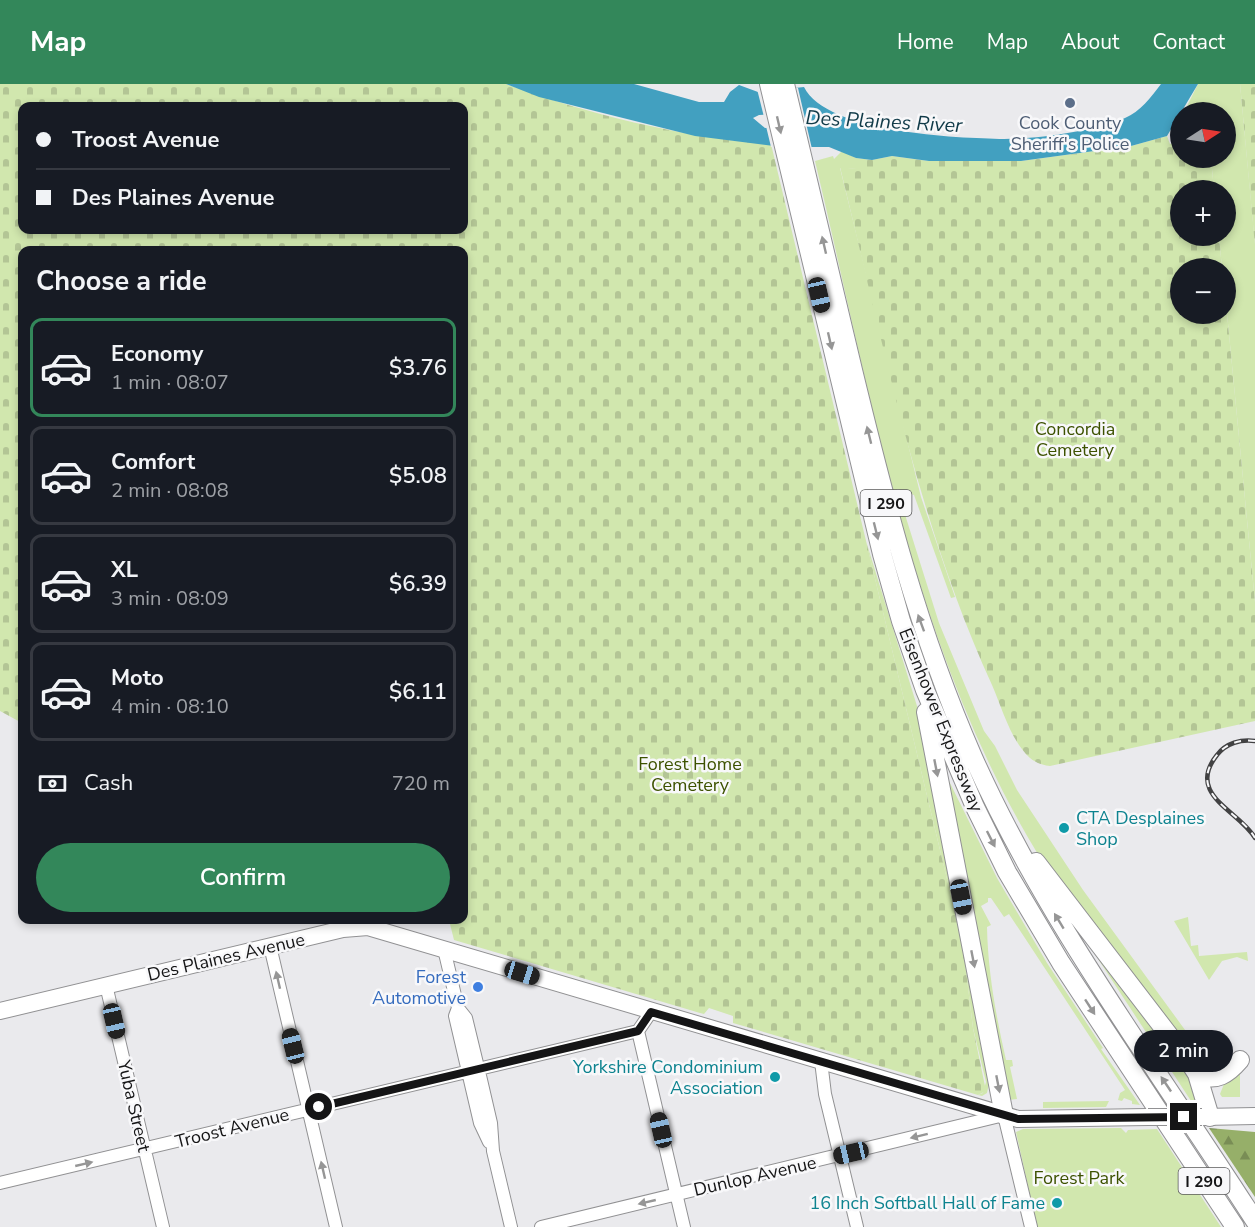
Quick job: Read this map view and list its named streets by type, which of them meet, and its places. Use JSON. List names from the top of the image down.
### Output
{
  "streets": {
    "highway": ["I 290", "Eisenhower Expressway"],
    "main road": ["Des Plaines Avenue"],
    "street": ["Yuba Street", "Troost Avenue", "Dunlop Avenue"]
  },
  "crossings": [
    ["Des Plaines Avenue", "Yuba Street"],
    ["Des Plaines Avenue", "Dunlop Avenue"],
    ["Yuba Street", "Troost Avenue"]
  ],
  "one_way": ["Dunlop Avenue"],
  "water": ["Des Plaines River"],
  "parks": ["Concordia Cemetery", "Forest Home Cemetery", "Forest Park"],
  "places": [
    "Cook County Sheriff's Police",
    "CTA Desplaines Shop",
    "Forest Automotive",
    "Yorkshire Condominium Association",
    "16 Inch Softball Hall of Fame"
  ],
  "north": "right",
  "page": {
    "header": "Map",
    "nav": [
      "Home",
      "Map",
      "About",
      "Contact"
    ],
    "map_buttons": ["+", "−"],
    "banner": ["Troost Avenue", "Des Plaines Avenue"],
    "heading": "Choose a ride",
    "list": [
      {
        "name": "Economy",
        "note": "1 min · 08:07",
        "value": "$3.76"
      },
      {
        "name": "Comfort",
        "note": "2 min · 08:08",
        "value": "$5.08"
      },
      {
        "name": "XL",
        "note": "3 min · 08:09",
        "value": "$6.39"
      },
      {
        "name": "Moto",
        "note": "4 min · 08:10",
        "value": "$6.11"
      }
    ],
    "pay": ["Cash", "720 m"],
    "buttons": "Confirm",
    "bubble": "2 min"
  }
}
